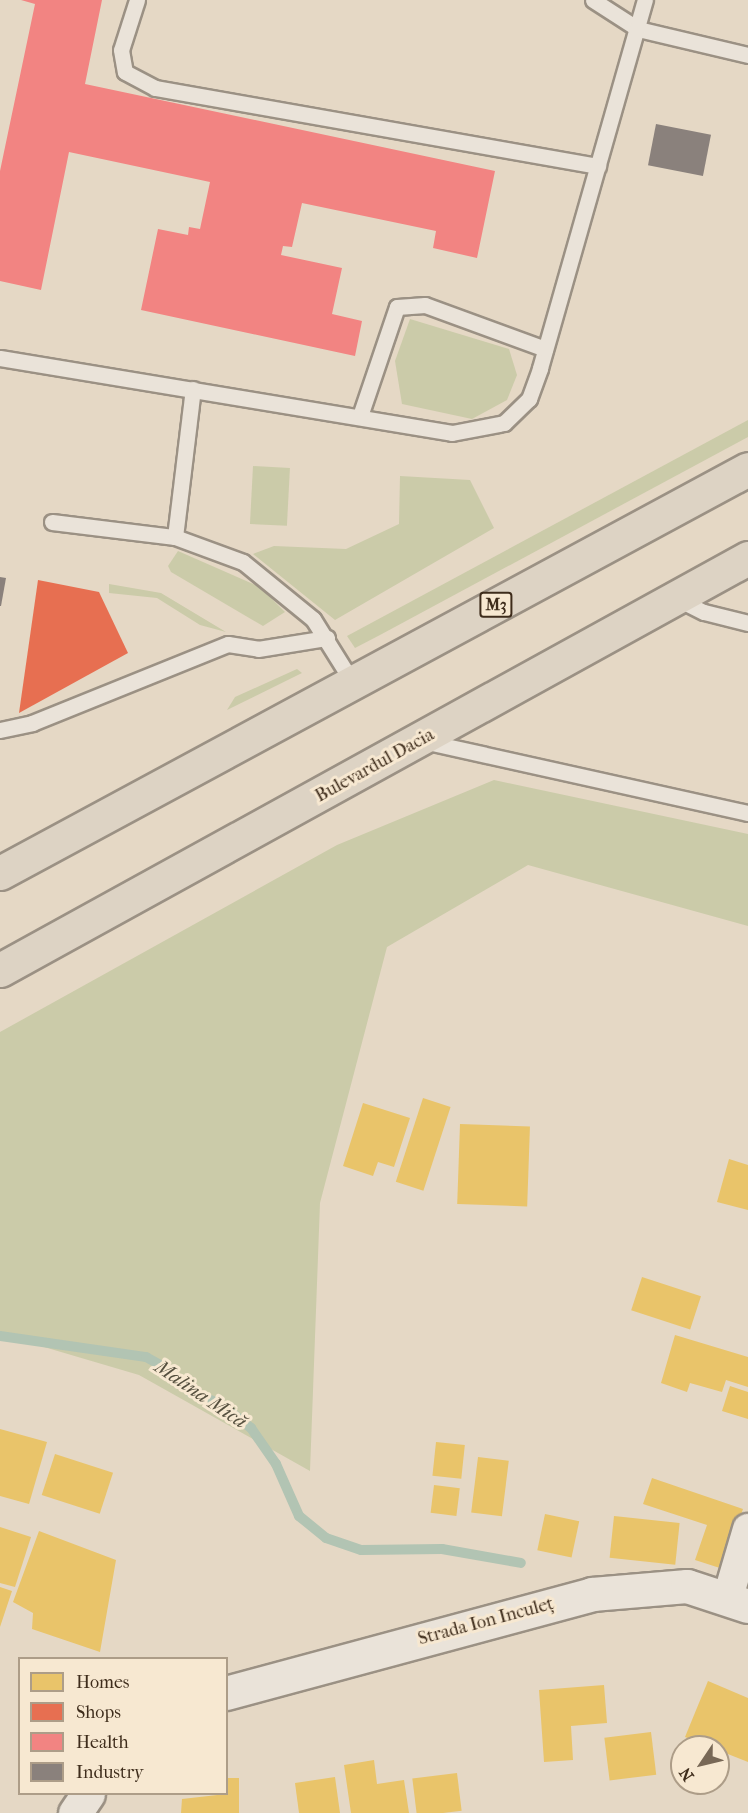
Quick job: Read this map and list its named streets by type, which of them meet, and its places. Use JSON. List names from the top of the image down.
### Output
{
  "streets": {
    "highway": ["M3", "Bulevardul Dacia"],
    "main road": ["Strada Ion Inculeț"]
  },
  "water": ["Malina Mică"],
  "legend": [
    "Homes",
    "Shops",
    "Health",
    "Industry"
  ],
  "north": "bottom left"
}
